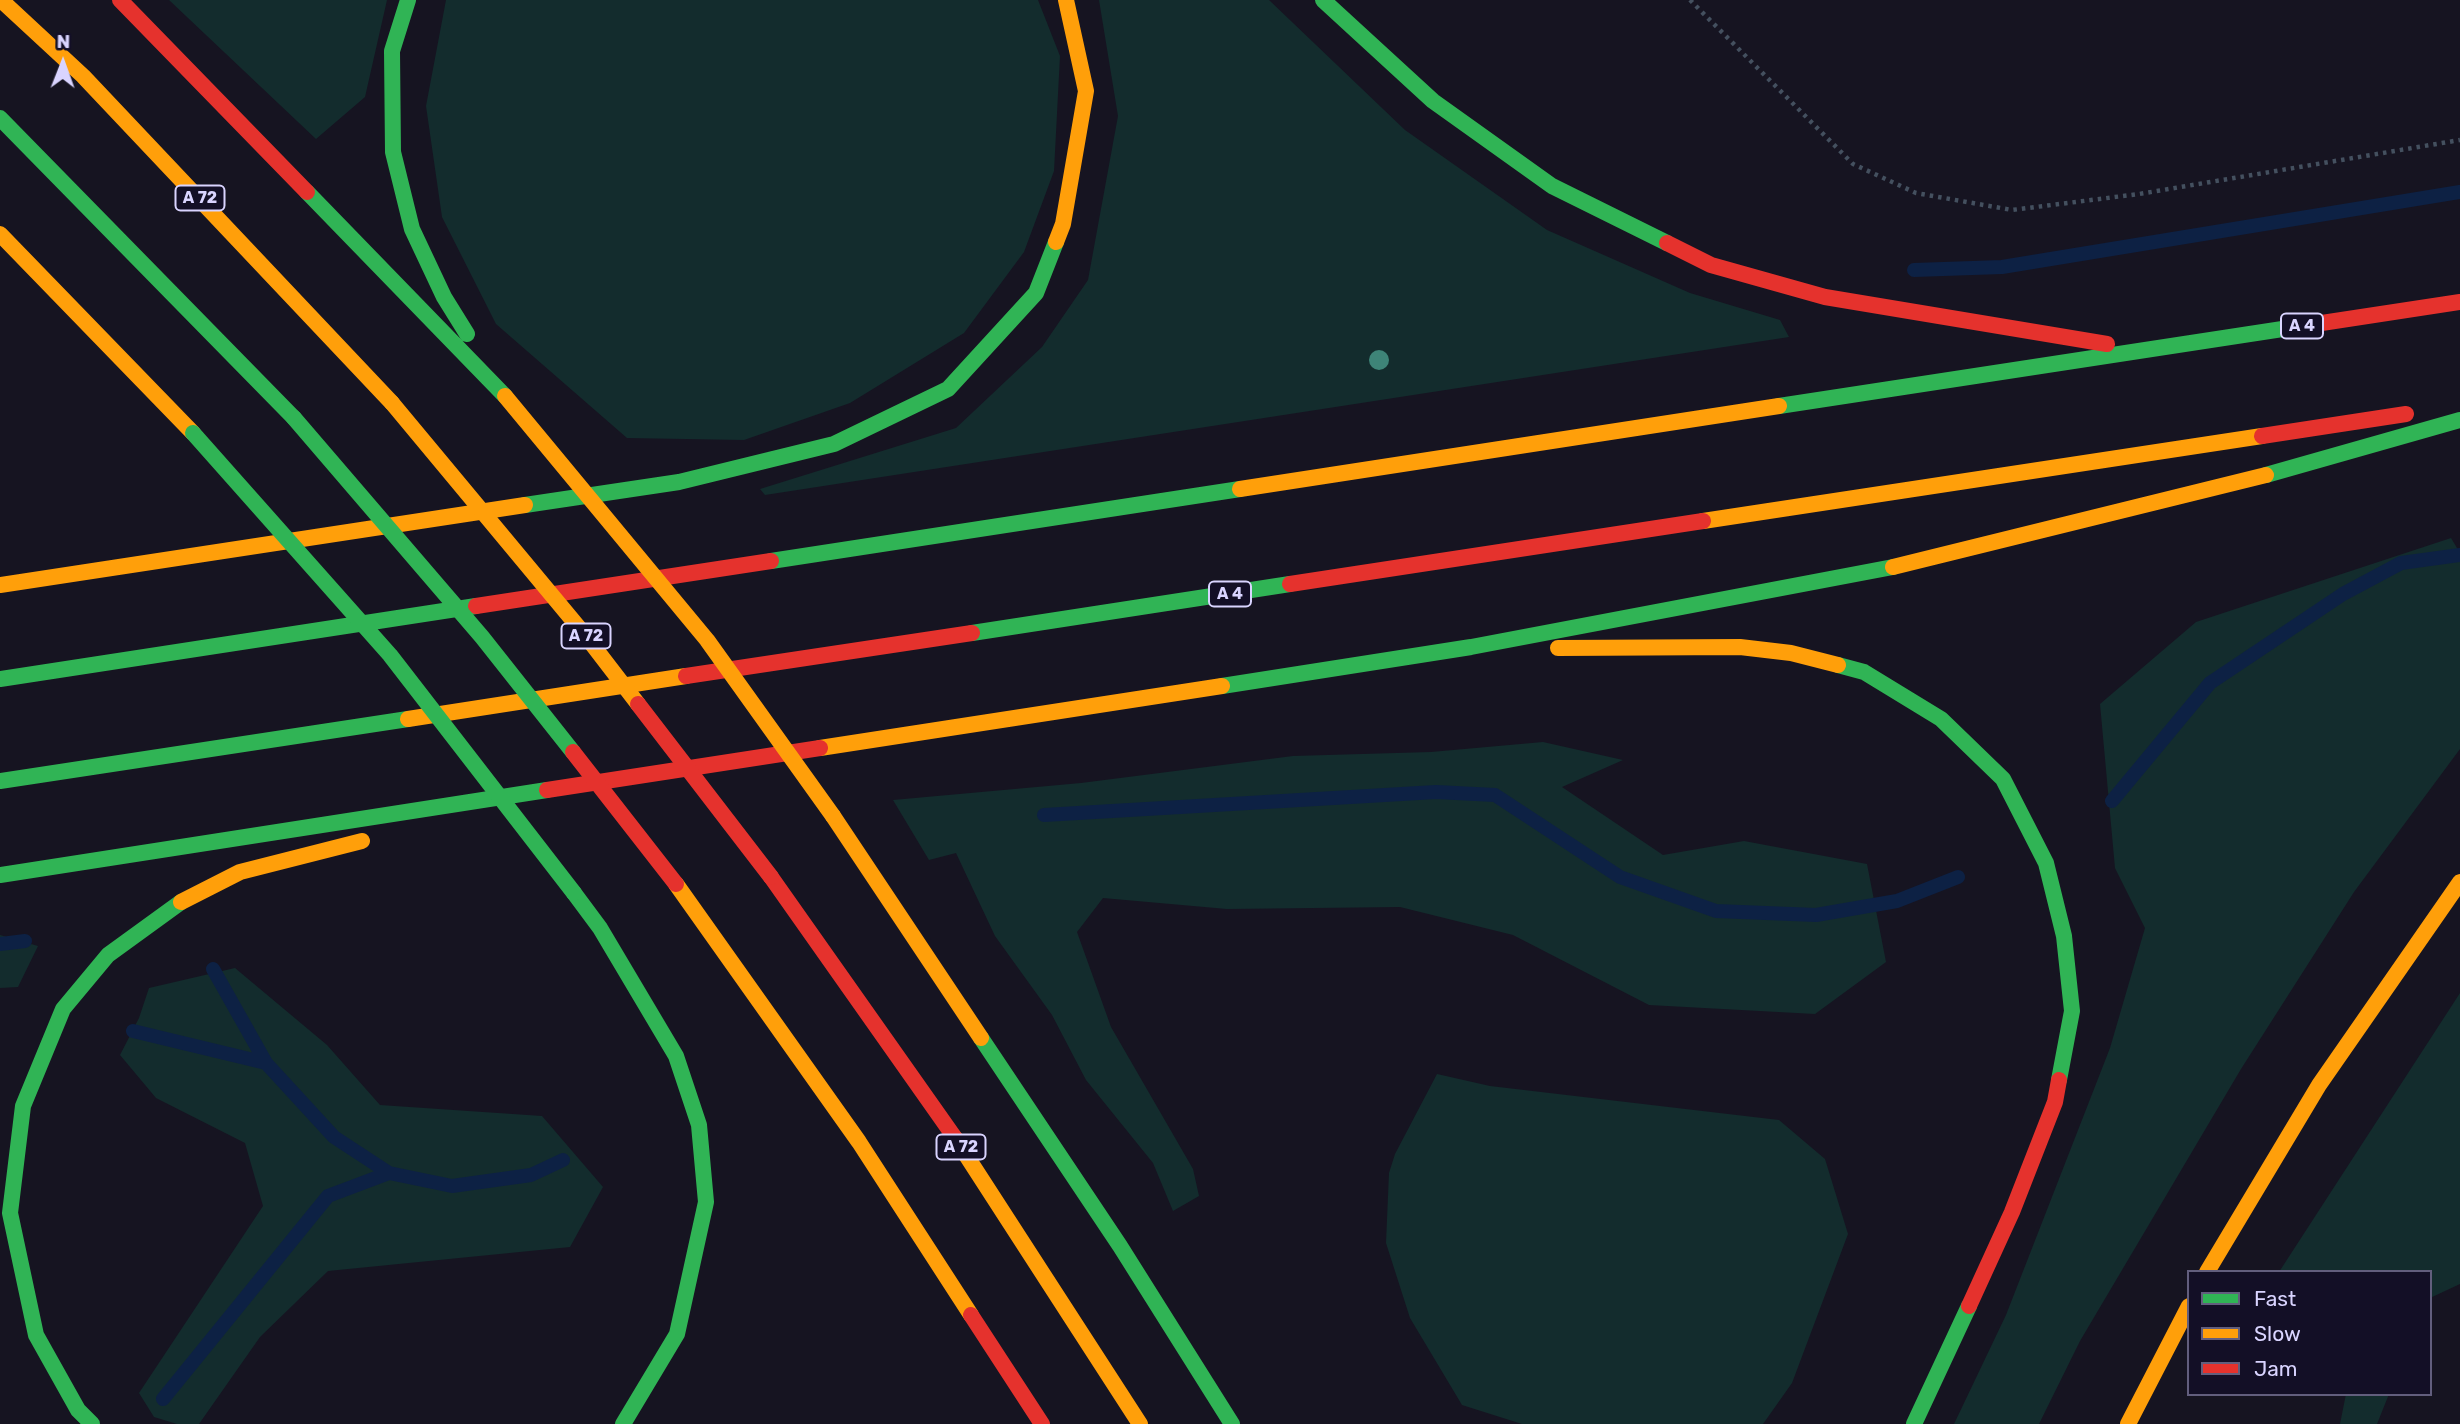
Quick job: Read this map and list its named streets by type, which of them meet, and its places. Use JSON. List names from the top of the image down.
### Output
{
  "streets": {
    "highway": ["A 72", "A 4"]
  },
  "legend": ["Fast", "Slow", "Jam"],
  "north": "top"
}
